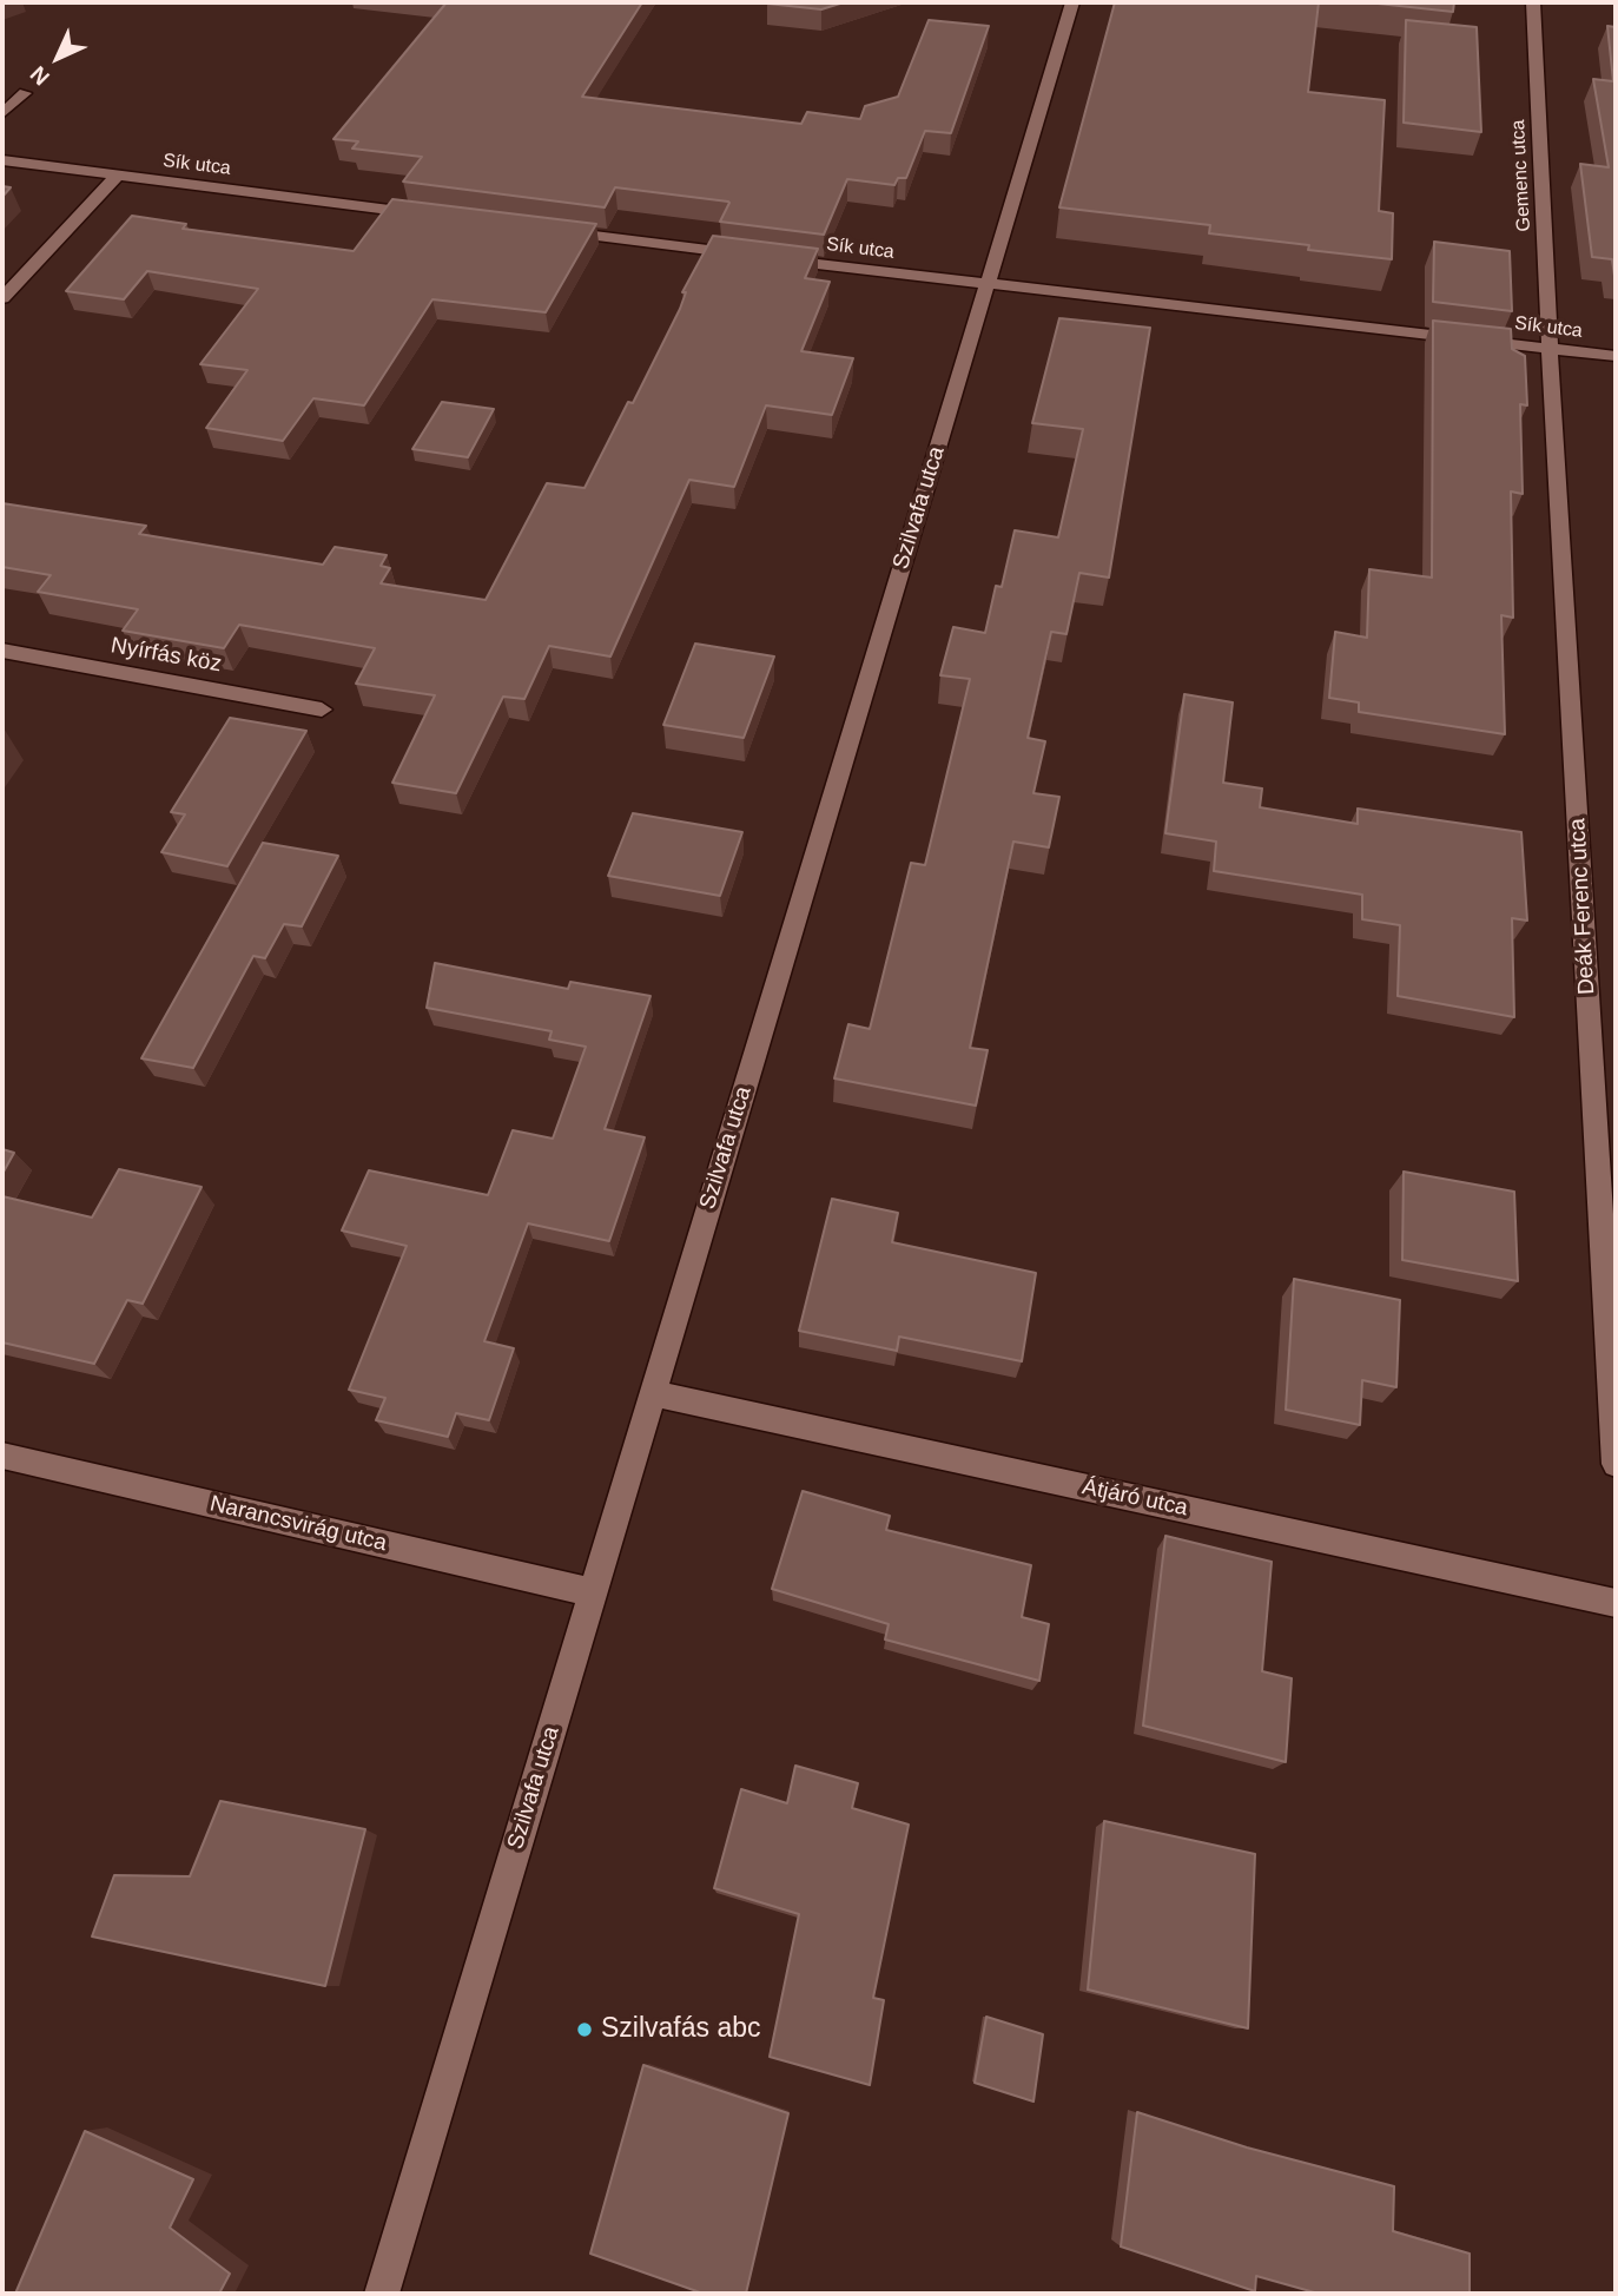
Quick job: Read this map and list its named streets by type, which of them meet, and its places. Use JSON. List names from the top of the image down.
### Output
{
  "streets": {
    "street": [
      "Sík utca",
      "Gemenc utca",
      "Szilvafa utca",
      "Nyírfás köz",
      "Deák Ferenc utca",
      "Átjáró utca",
      "Narancsvirág utca"
    ]
  },
  "crossings": [
    ["Sík utca", "Gemenc utca"],
    ["Sík utca", "Szilvafa utca"],
    ["Sík utca", "Deák Ferenc utca"],
    ["Gemenc utca", "Deák Ferenc utca"],
    ["Szilvafa utca", "Átjáró utca"],
    ["Szilvafa utca", "Narancsvirág utca"]
  ],
  "places": ["Szilvafás abc"],
  "north": "bottom left"
}
